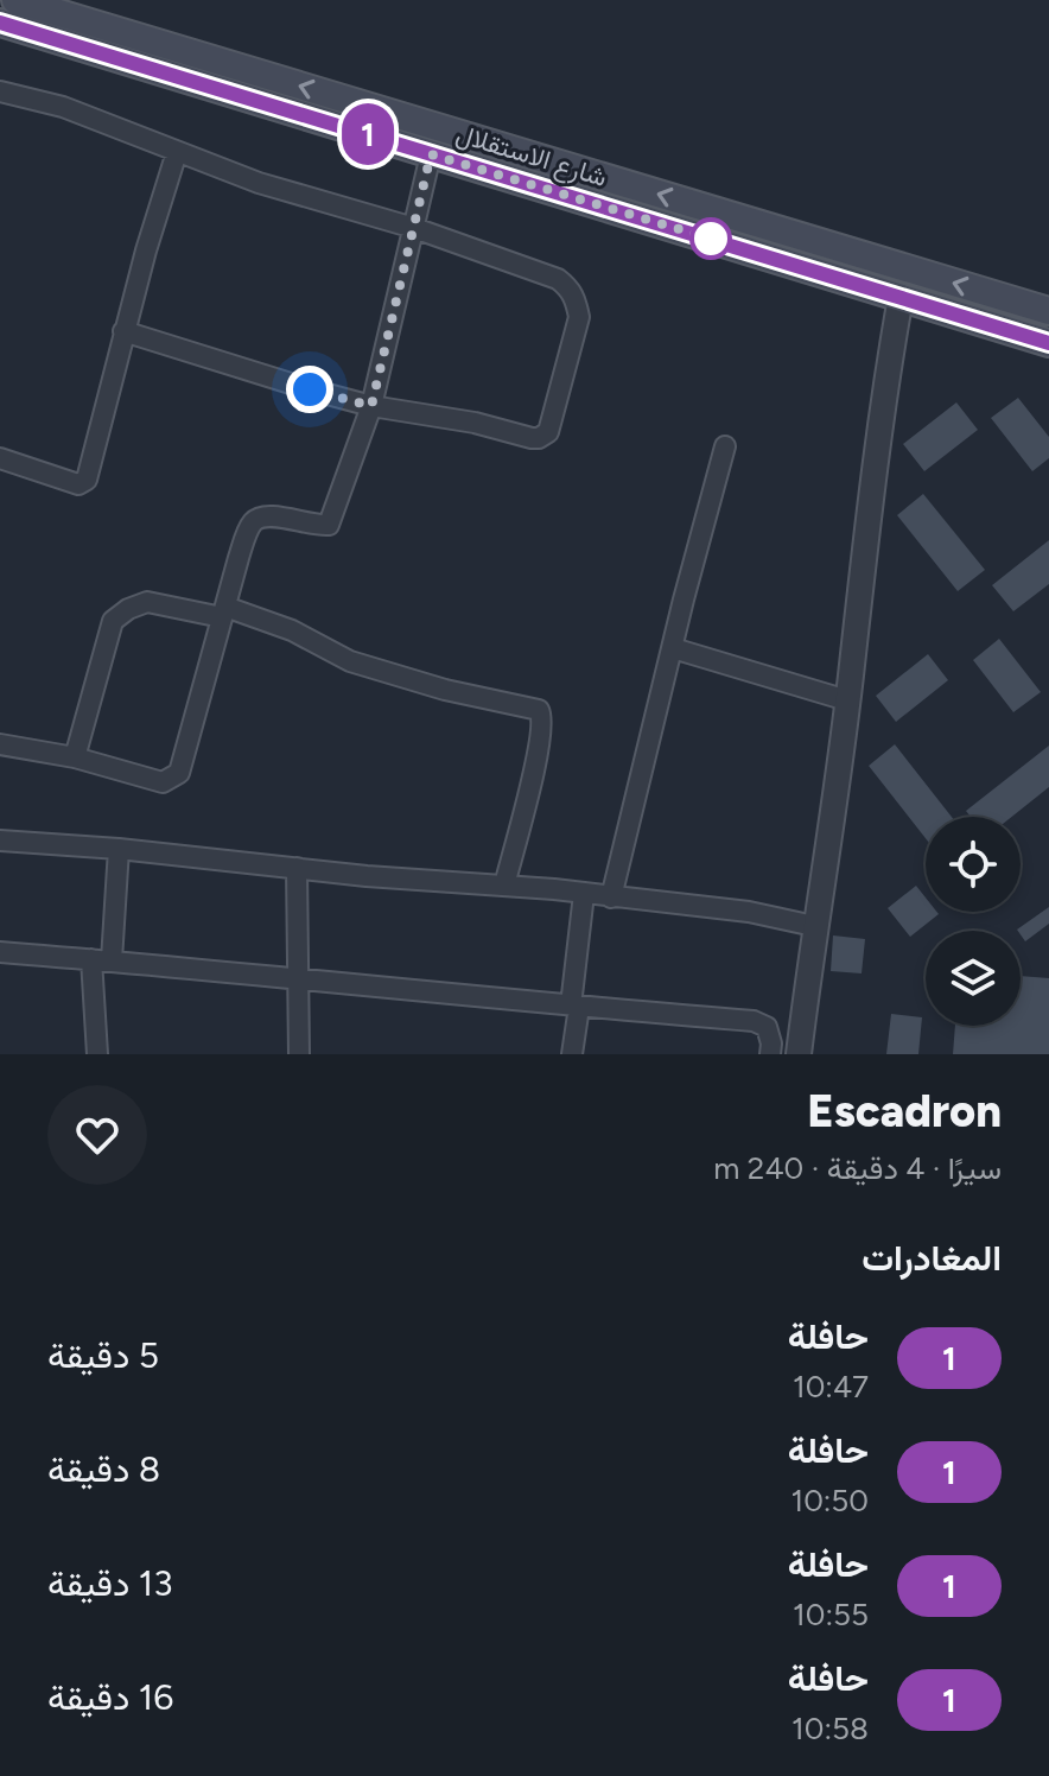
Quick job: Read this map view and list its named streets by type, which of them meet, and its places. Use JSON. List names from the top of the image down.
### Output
{
  "streets": {
    "main road": ["شارع الاستقلال"]
  },
  "lines": ["bus line 1"],
  "page": {
    "on_map": "1",
    "heading": [
      ["Escadron", "سيرًا · 4 دقيقة · 240 m"],
      "المغادرات"
    ],
    "list": [
      {
        "mark": "1",
        "name": "حافلة",
        "note": "10:47",
        "value": "5 دقيقة"
      },
      {
        "mark": "1",
        "name": "حافلة",
        "note": "10:50",
        "value": "8 دقيقة"
      },
      {
        "mark": "1",
        "name": "حافلة",
        "note": "10:55",
        "value": "13 دقيقة"
      },
      {
        "mark": "1",
        "name": "حافلة",
        "note": "10:58",
        "value": "16 دقيقة"
      }
    ]
  }
}
